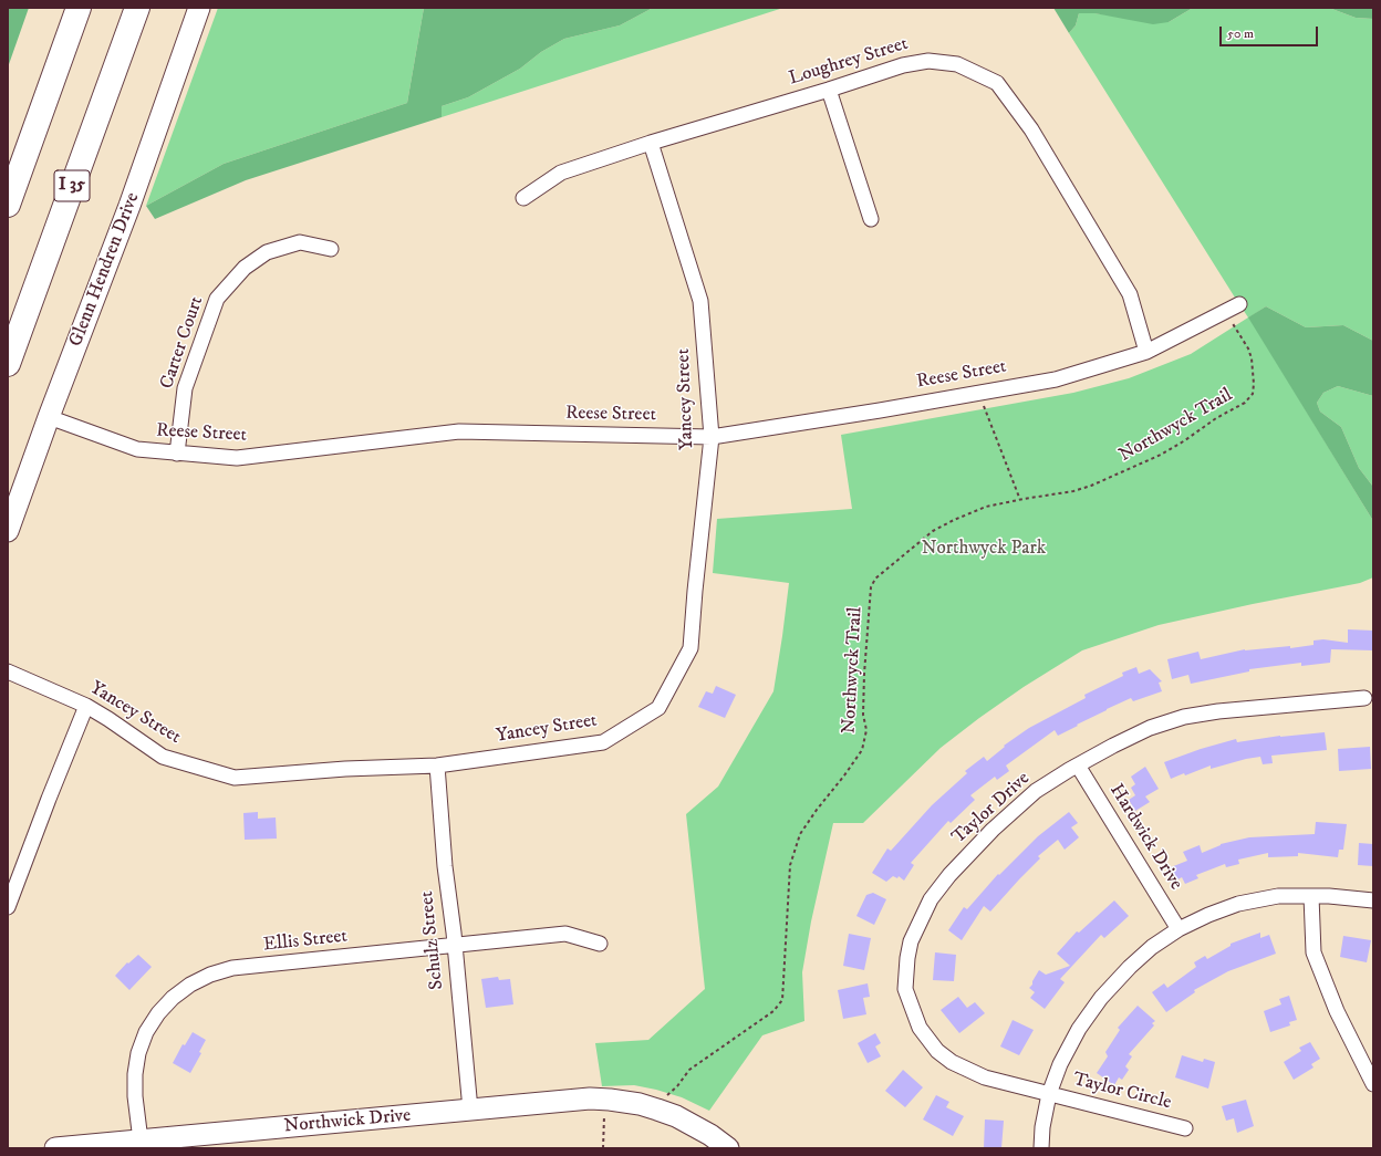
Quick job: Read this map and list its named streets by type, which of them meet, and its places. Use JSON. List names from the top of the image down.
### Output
{
  "streets": {
    "highway": ["I 35"],
    "street": [
      "Loughrey Street",
      "Glenn Hendren Drive",
      "Carter Court",
      "Reese Street",
      "Yancey Street",
      "Taylor Drive",
      "Hardwick Drive",
      "Schulz Street",
      "Ellis Street",
      "Taylor Circle",
      "Northwick Drive"
    ],
    "path": ["Northwyck Trail"]
  },
  "crossings": [
    ["Loughrey Street", "Reese Street"],
    ["Loughrey Street", "Yancey Street"],
    ["Glenn Hendren Drive", "Reese Street"],
    ["Carter Court", "Reese Street"],
    ["Reese Street", "Yancey Street"],
    ["Reese Street", "Northwyck Trail"],
    ["Yancey Street", "Schulz Street"],
    ["Taylor Drive", "Hardwick Drive"],
    ["Taylor Drive", "Taylor Circle"],
    ["Schulz Street", "Ellis Street"],
    ["Schulz Street", "Northwick Drive"],
    ["Ellis Street", "Northwick Drive"]
  ],
  "parks": ["Northwyck Park"],
  "scale_bar": "50 m"
}
